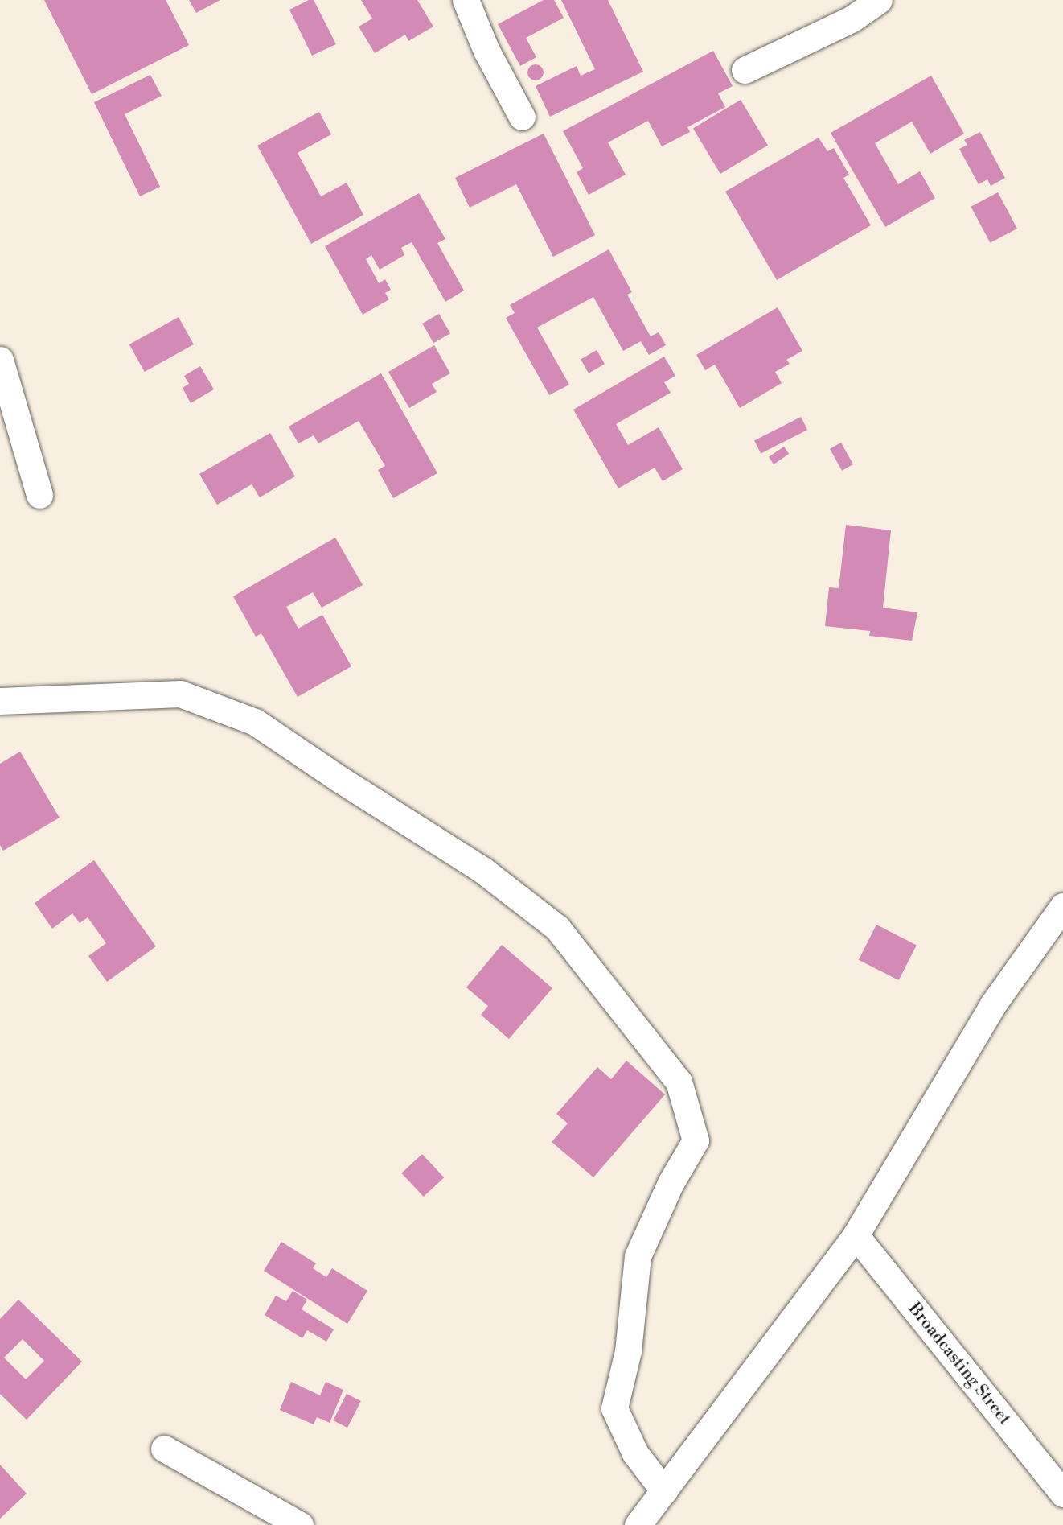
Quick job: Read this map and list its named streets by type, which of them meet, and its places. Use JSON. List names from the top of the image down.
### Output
{
  "streets": {
    "street": ["Broadcasting Street"]
  }
}
